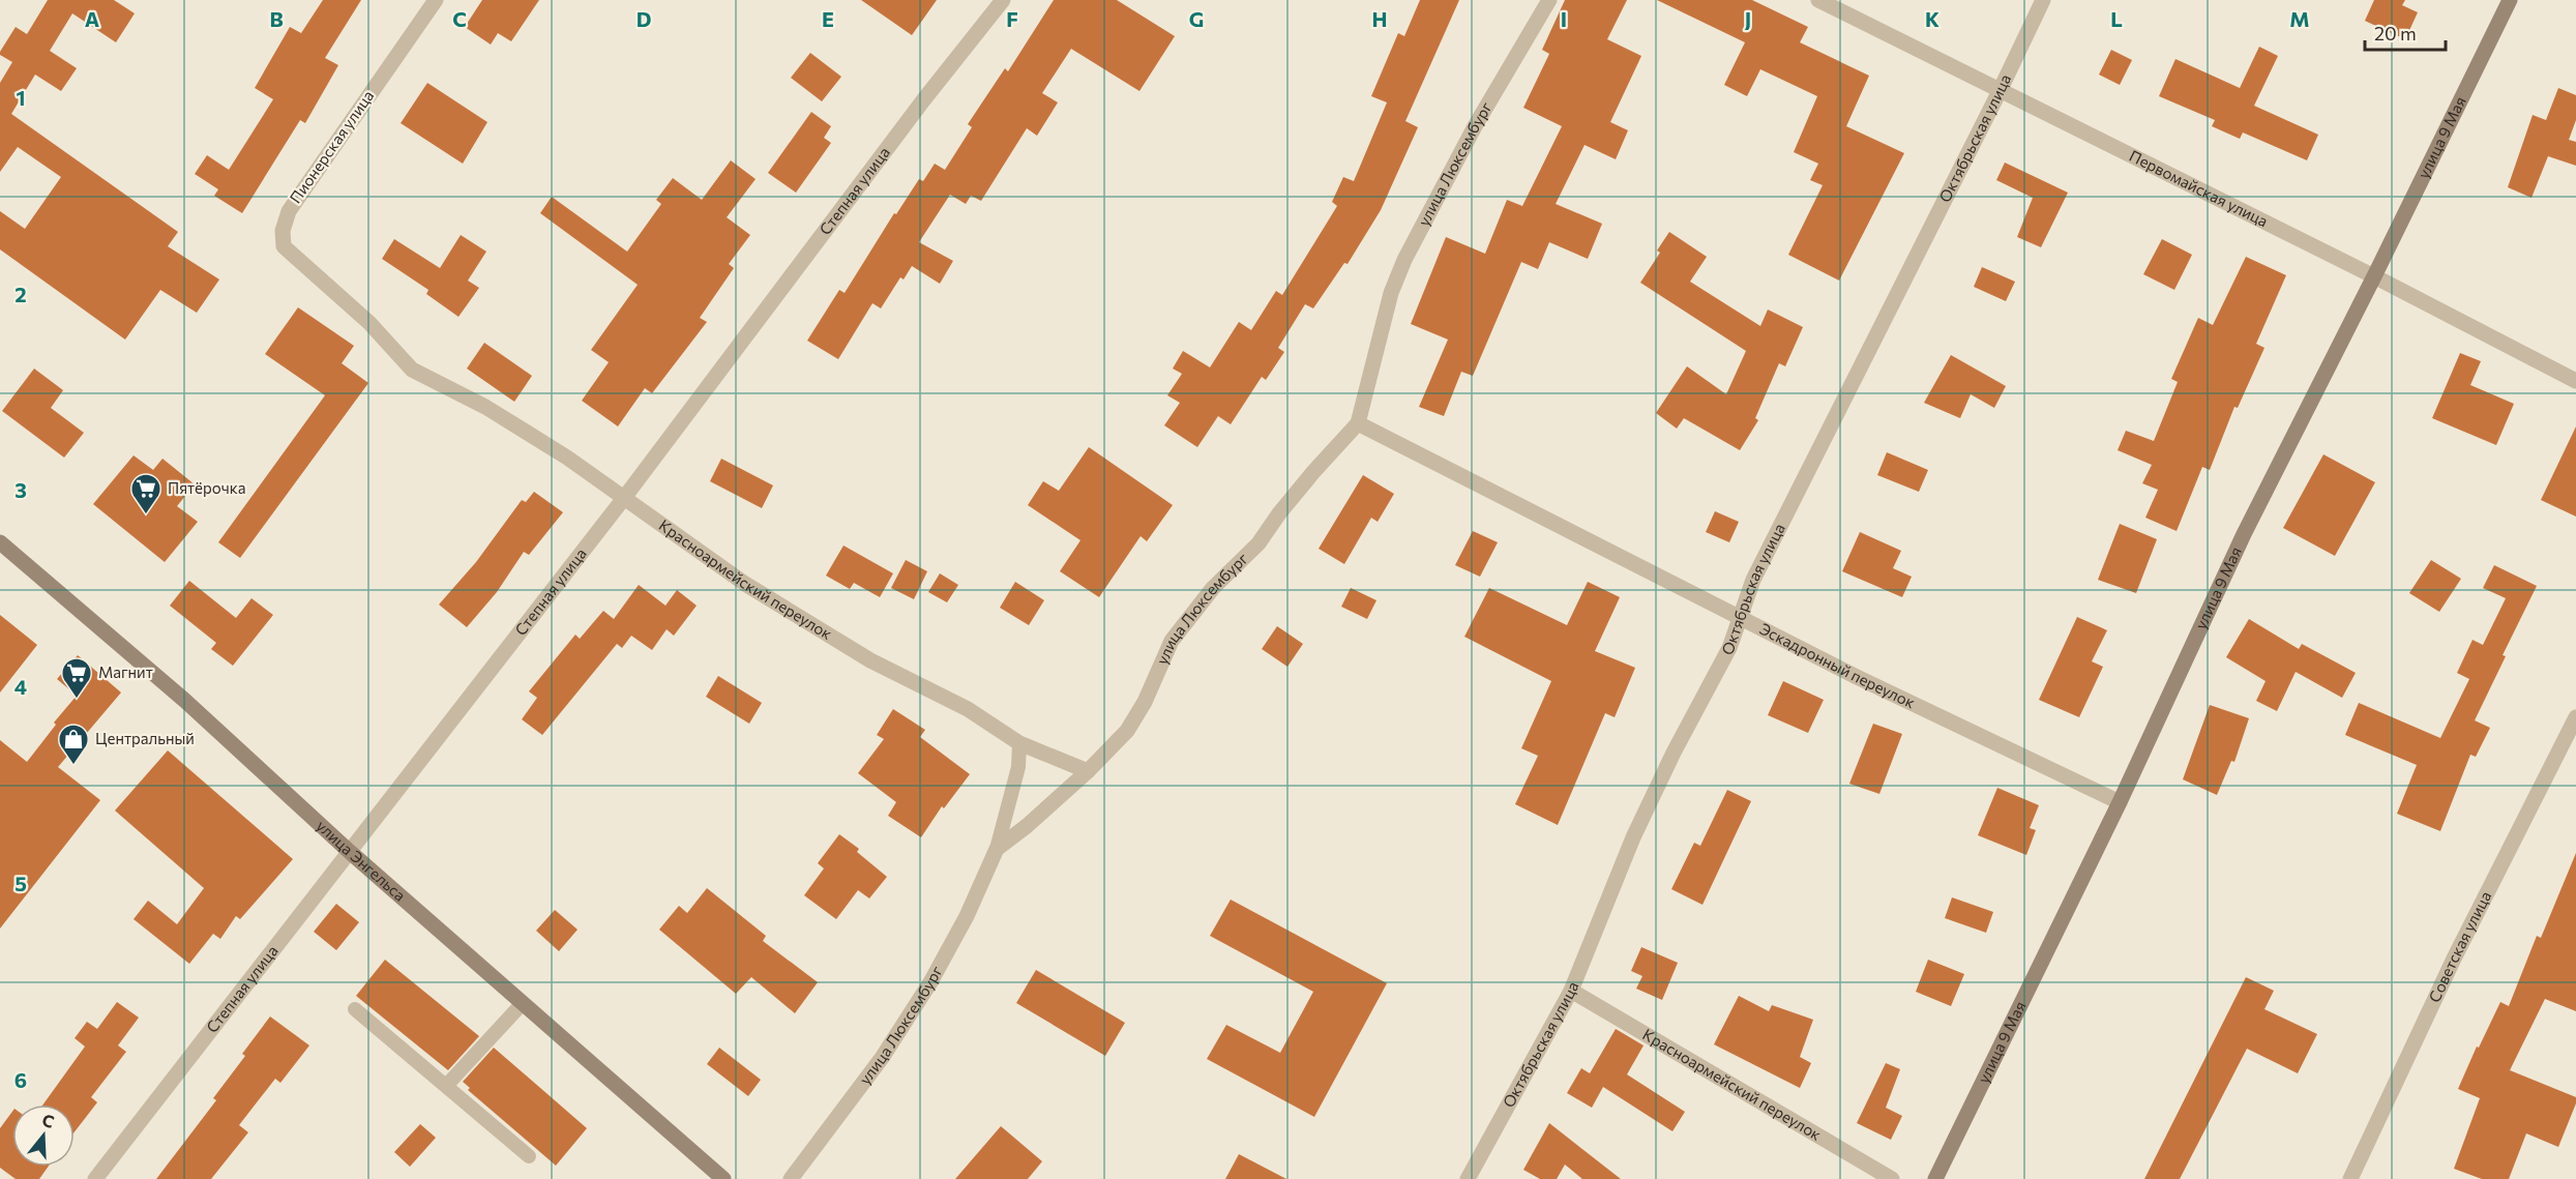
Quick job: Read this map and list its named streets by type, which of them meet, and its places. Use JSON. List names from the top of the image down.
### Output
{
  "streets": {
    "street": [
      "Октябрьская улица",
      "улица 9 Мая",
      "Пионерская улица",
      "улица Люксембург",
      "Первомайская улица",
      "Степная улица",
      "Красноармейский переулок",
      "Эскадронный переулок",
      "улица Энгельса",
      "Советская улица"
    ]
  },
  "crossings": [
    ["Октябрьская улица", "Первомайская улица"],
    ["Октябрьская улица", "Красноармейский переулок"],
    ["Октябрьская улица", "Эскадронный переулок"],
    ["улица 9 Мая", "Первомайская улица"],
    ["улица 9 Мая", "Эскадронный переулок"],
    ["Пионерская улица", "Красноармейский переулок"],
    ["улица Люксембург", "Красноармейский переулок"],
    ["улица Люксембург", "Эскадронный переулок"],
    ["Степная улица", "Красноармейский переулок"],
    ["Степная улица", "улица Энгельса"]
  ],
  "places": {
    "supermarket": ["Пятёрочка", "Магнит"],
    "shop": ["Центральный"]
  },
  "scale_bar": "20 m",
  "north": "top",
  "grid": {
    "columns": [
      "A",
      "B",
      "C",
      "D",
      "E",
      "F",
      "G",
      "H",
      "I",
      "J",
      "K",
      "L",
      "M"
    ],
    "rows": [
      "1",
      "2",
      "3",
      "4",
      "5",
      "6"
    ]
  }
}
